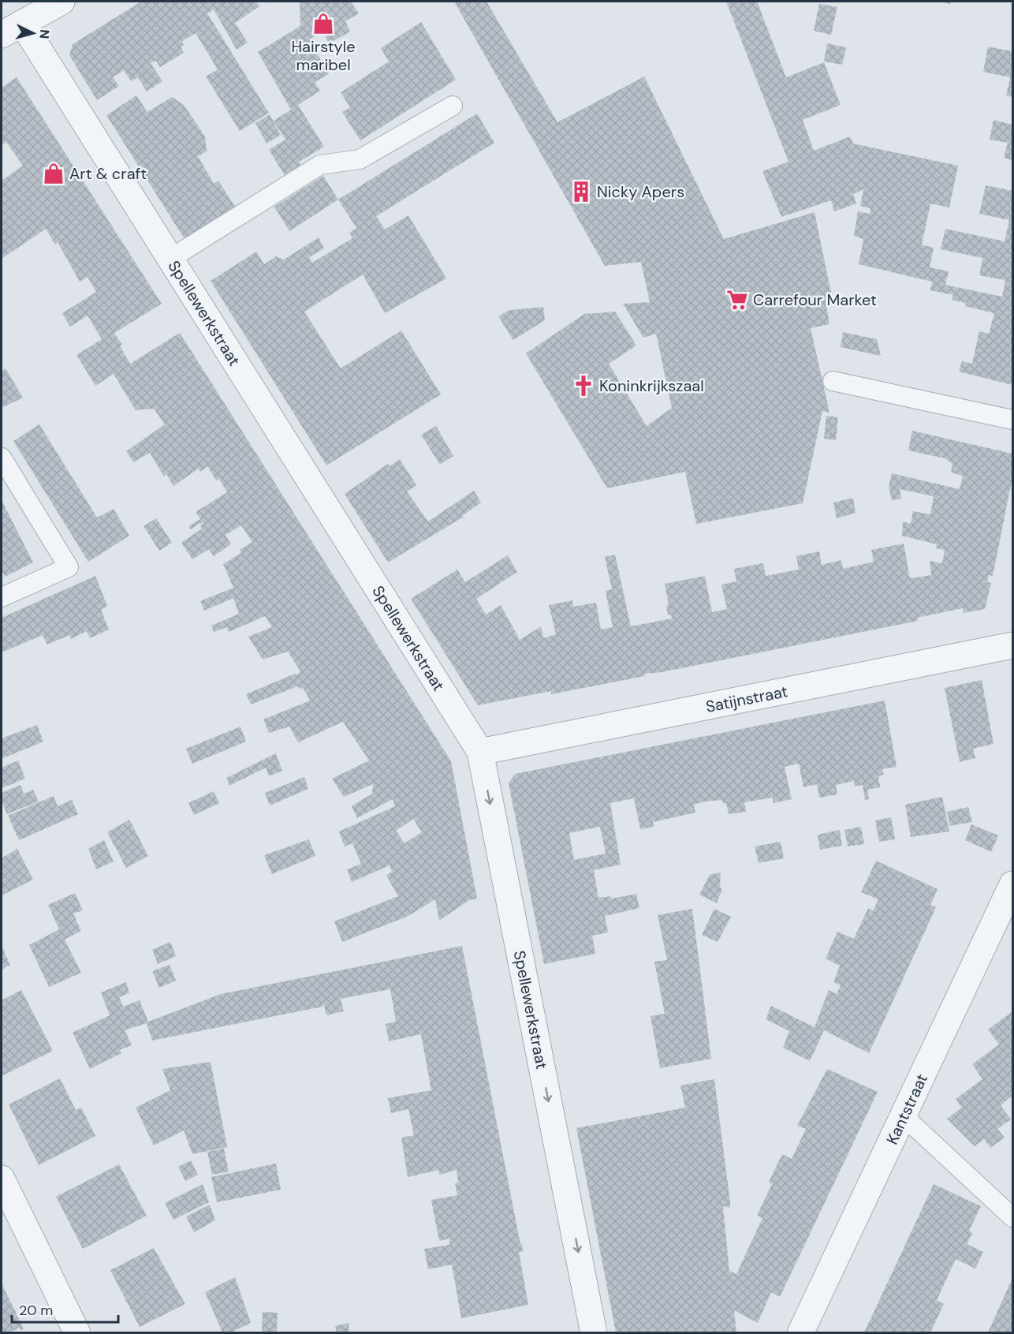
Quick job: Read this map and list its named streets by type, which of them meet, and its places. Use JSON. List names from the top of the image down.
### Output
{
  "streets": {
    "street": ["Spellewerkstraat", "Satijnstraat", "Kantstraat"]
  },
  "crossings": [
    ["Spellewerkstraat", "Satijnstraat"]
  ],
  "one_way": ["Spellewerkstraat"],
  "places": {
    "shop": ["Hairstyle maribel", "Art & craft"],
    "building": ["Nicky Apers"],
    "supermarket": ["Carrefour Market"],
    "church": ["Koninkrijkszaal"]
  },
  "scale_bar": "20 m",
  "north": "right"
}
